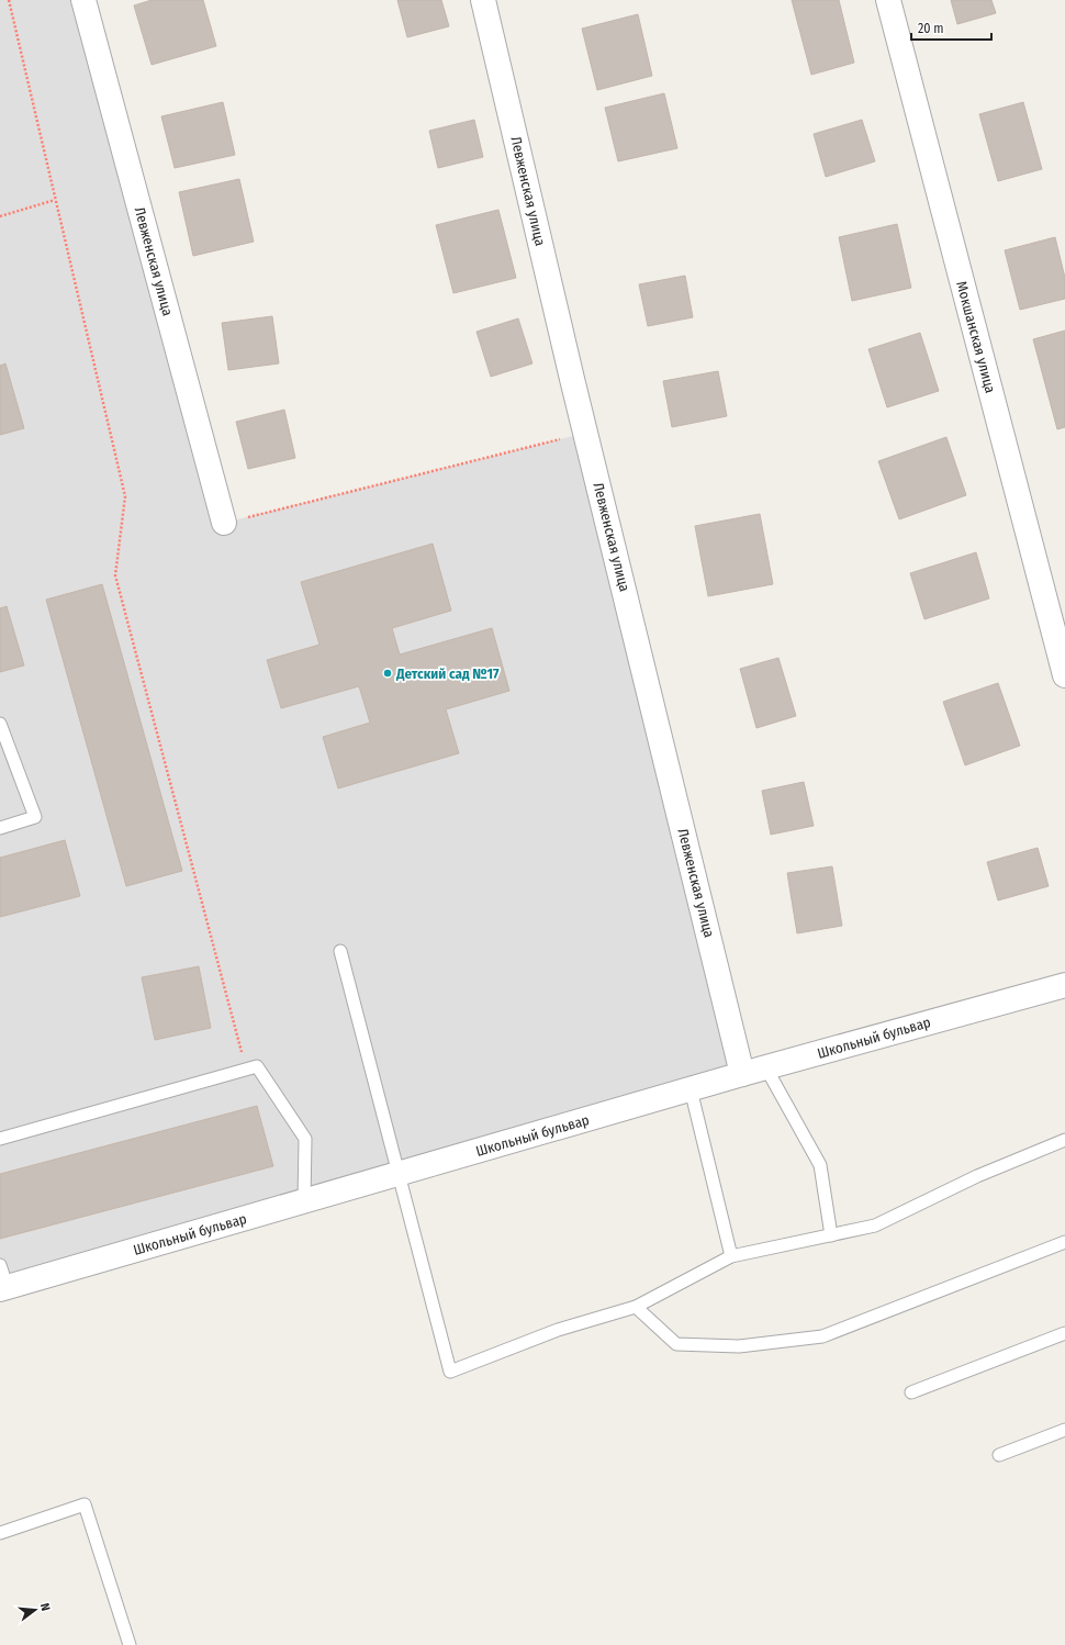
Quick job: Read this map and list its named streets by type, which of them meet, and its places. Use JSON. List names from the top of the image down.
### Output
{
  "streets": {
    "street": ["Левженская улица", "Мокшанская улица", "Школьный бульвар"]
  },
  "crossings": [
    ["Левженская улица", "Школьный бульвар"]
  ],
  "places": ["Детский сад №17"],
  "scale_bar": "20 m",
  "north": "right"
}
